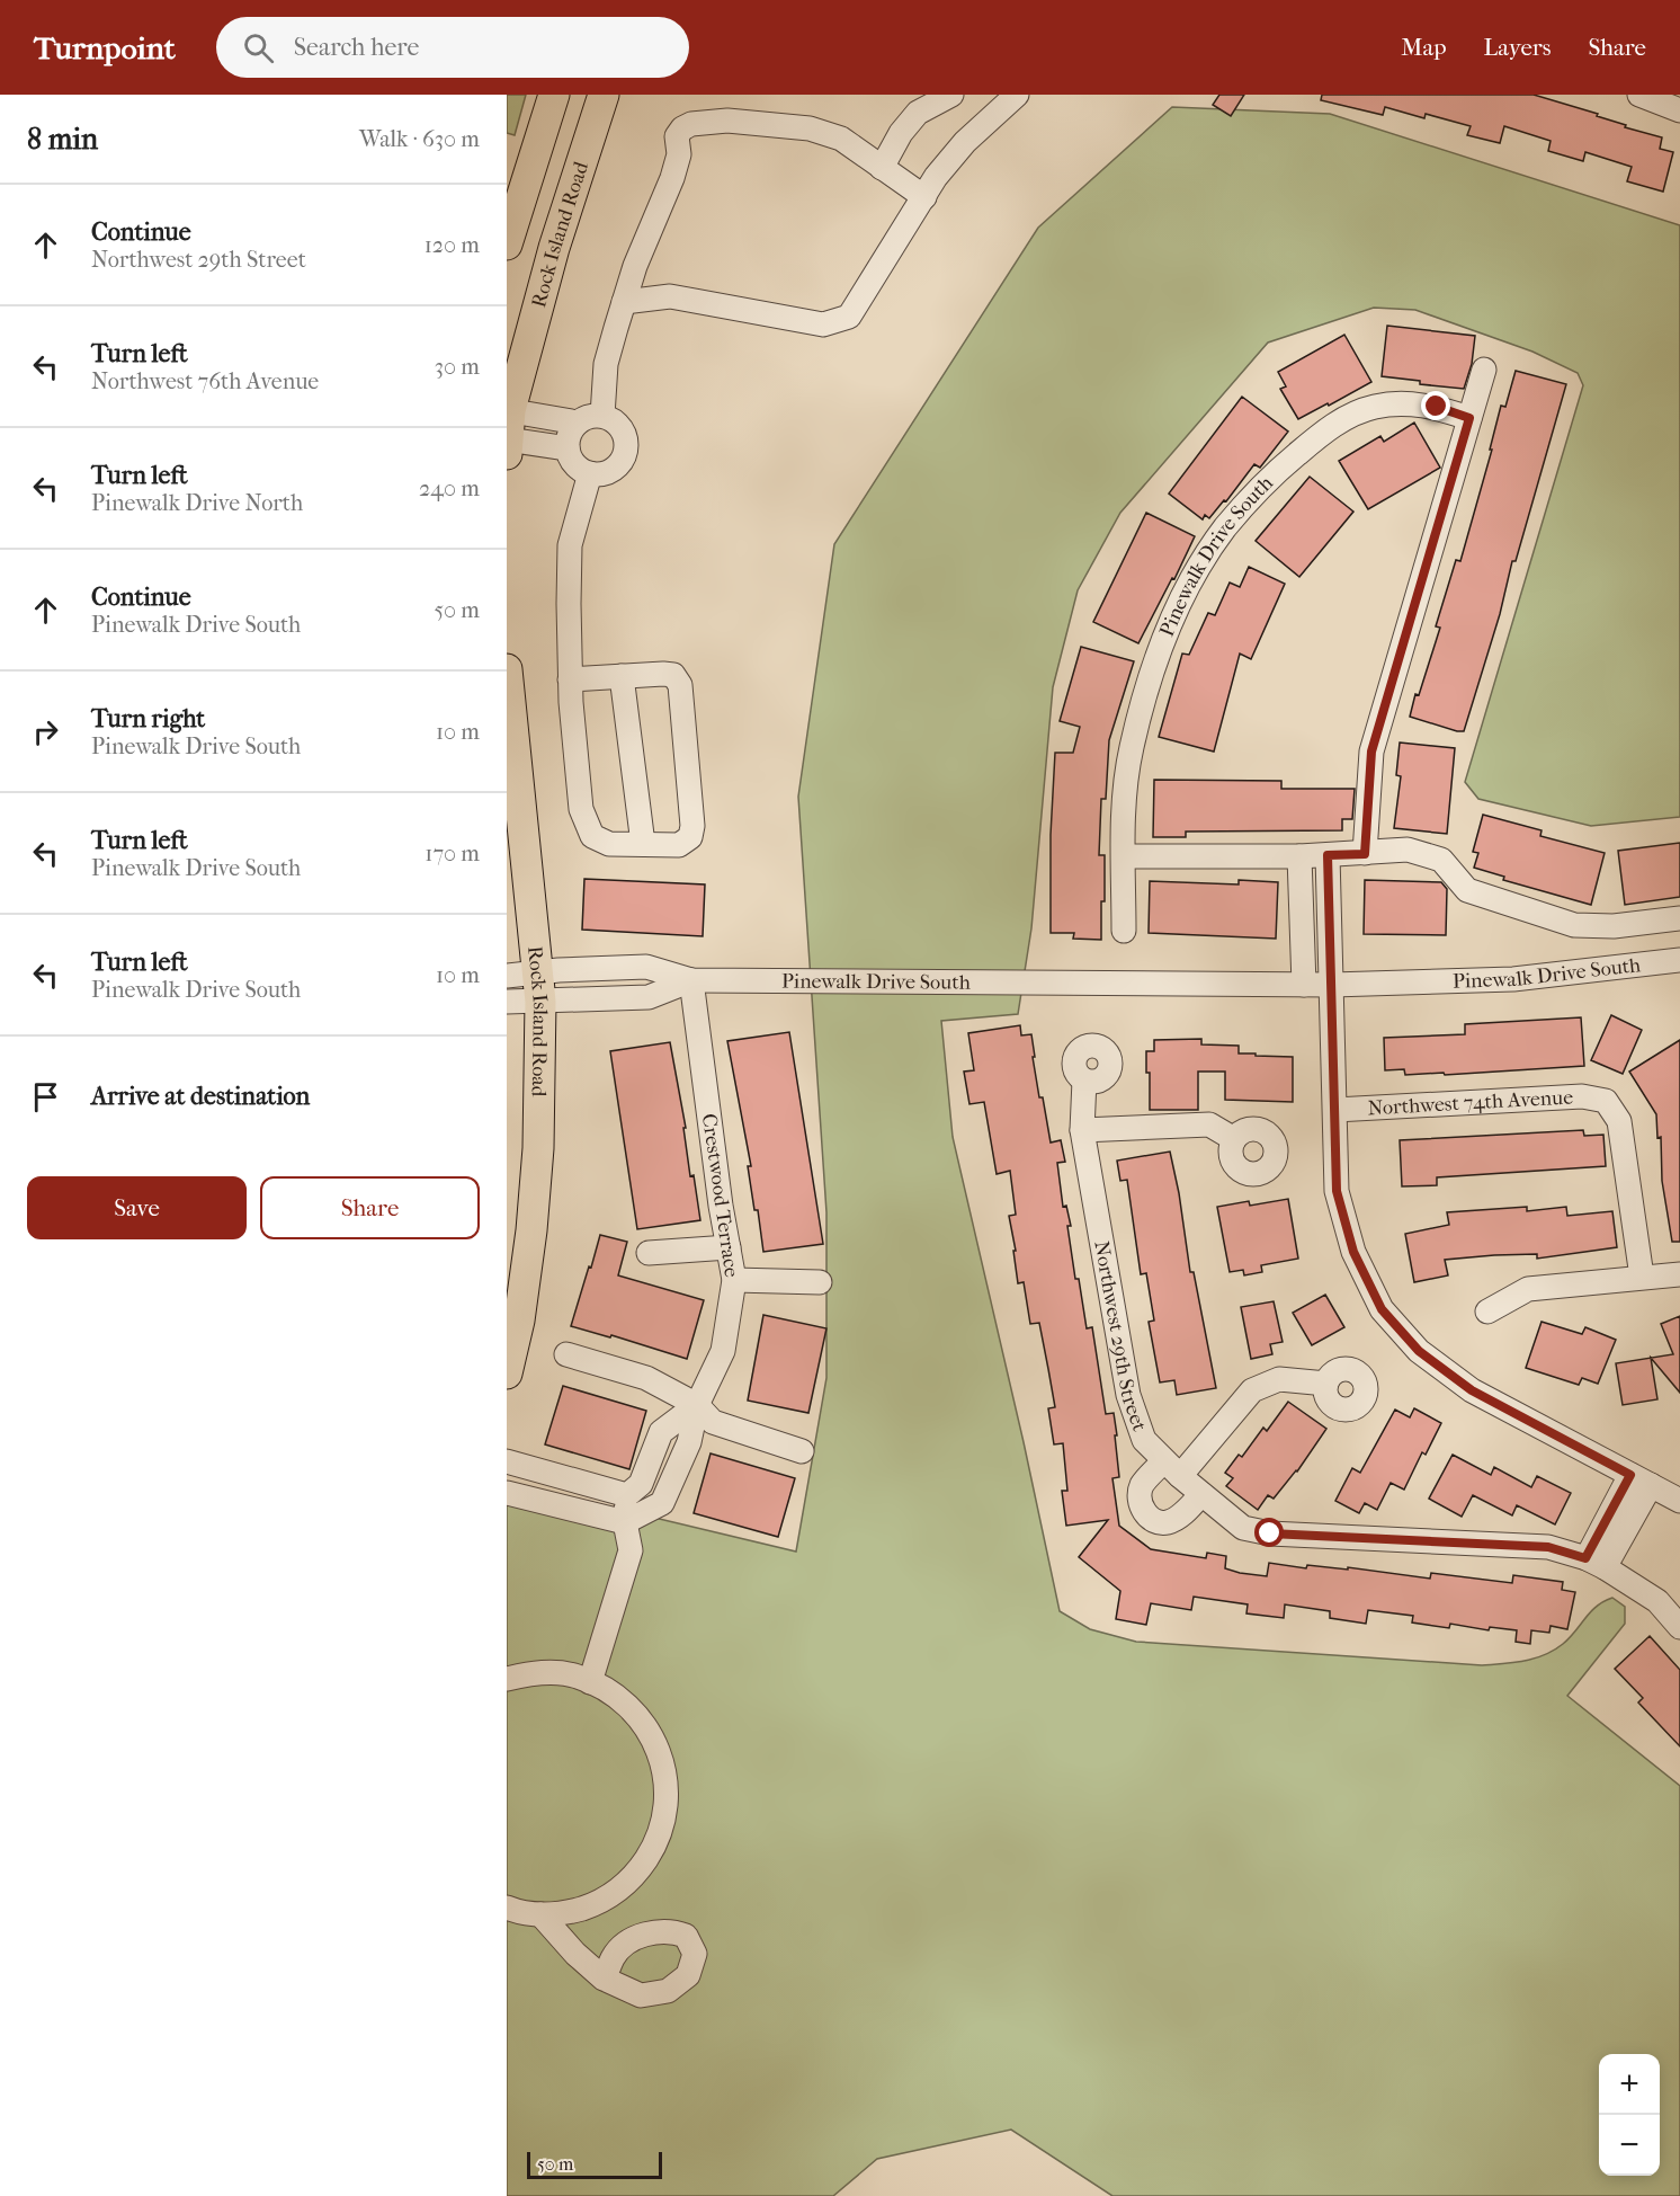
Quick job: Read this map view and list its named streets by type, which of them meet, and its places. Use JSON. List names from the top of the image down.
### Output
{
  "streets": {
    "main road": ["Rock Island Road"],
    "street": [
      "Pinewalk Drive South",
      "Northwest 74th Avenue",
      "Crestwood Terrace",
      "Northwest 29th Street"
    ]
  },
  "crossings": [
    ["Rock Island Road", "Pinewalk Drive South"],
    ["Pinewalk Drive South", "Crestwood Terrace"]
  ],
  "scale_bar": "50 m",
  "page": {
    "header": "Turnpoint",
    "search": "Search here",
    "nav": ["Map", "Layers", "Share"],
    "heading": ["8 min", "Walk · 630 m"],
    "list": [
      ["Continue", "Northwest 29th Street", "120 m"],
      ["Turn left", "Northwest 76th Avenue", "30 m"],
      ["Turn left", "Pinewalk Drive North", "240 m"],
      ["Continue", "Pinewalk Drive South", "50 m"],
      ["Turn right", "Pinewalk Drive South", "10 m"],
      ["Turn left", "Pinewalk Drive South", "170 m"],
      ["Turn left", "Pinewalk Drive South", "10 m"],
      "Arrive at destination"
    ],
    "buttons": ["Save", "Share"],
    "map_buttons": ["+", "−"],
    "scale": "50 m"
  }
}
